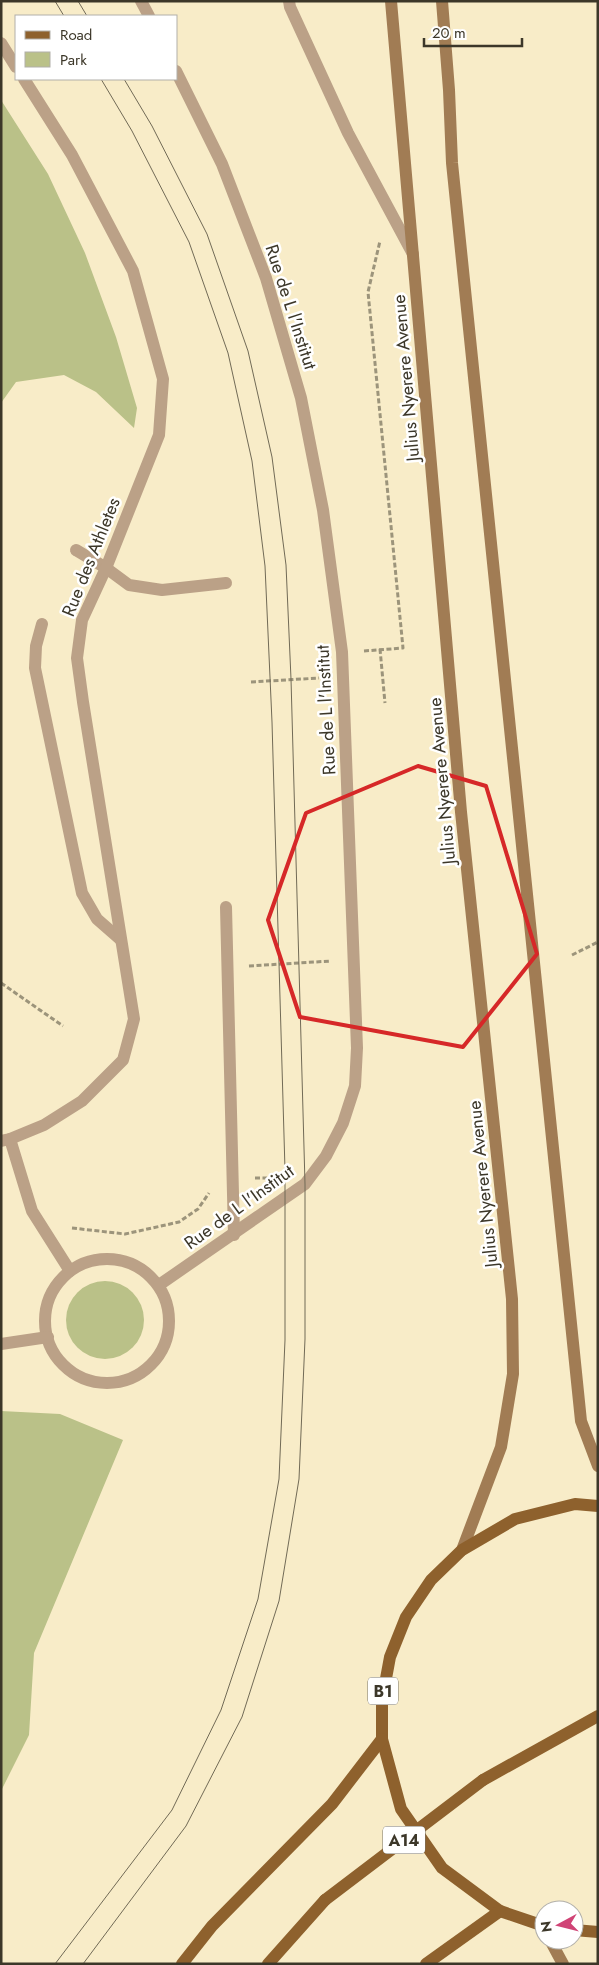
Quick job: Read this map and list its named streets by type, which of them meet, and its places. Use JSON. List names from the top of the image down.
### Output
{
  "streets": {
    "main road": ["Julius Nyerere Avenue", "B1", "A14"],
    "street": ["Rue de L l'Institut", "Rue des Athletes"]
  },
  "crossings": [
    ["Rue de L l'Institut", "Rue des Athletes"]
  ],
  "legend": ["Road", "Park"],
  "scale_bar": "20 m",
  "north": "left"
}
